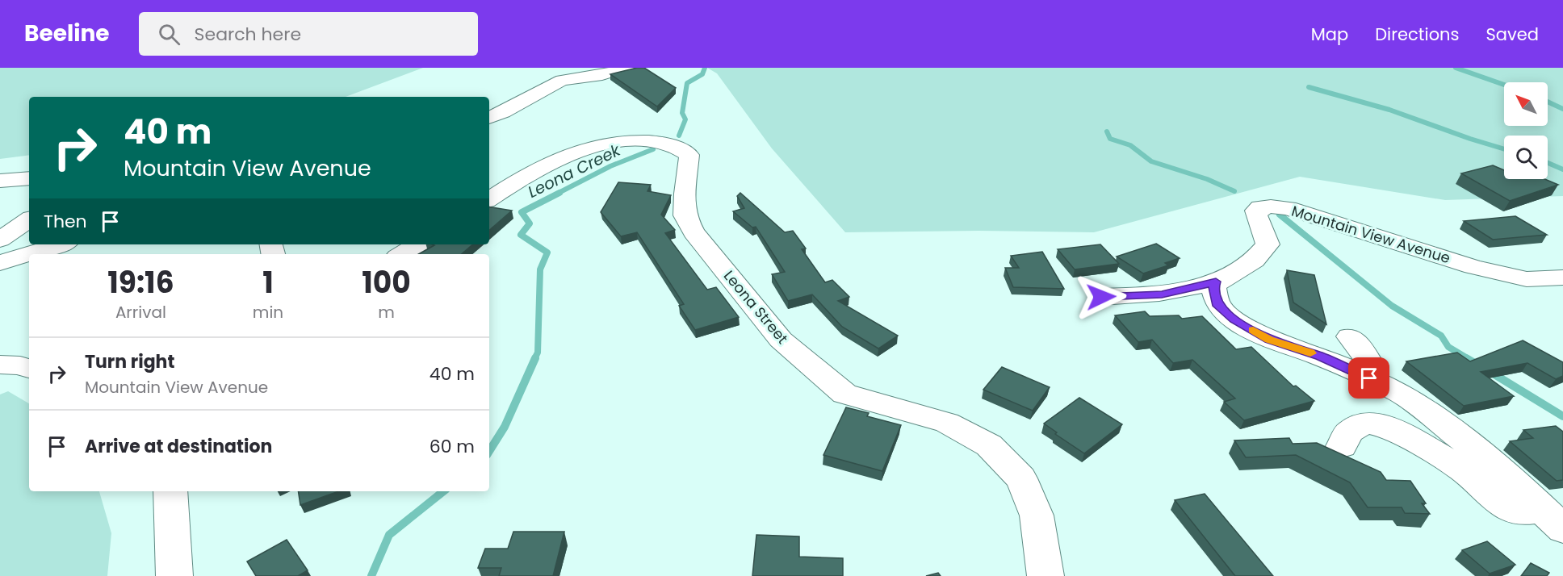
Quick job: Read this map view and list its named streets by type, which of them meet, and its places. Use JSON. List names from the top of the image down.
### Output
{
  "streets": {
    "street": ["Mountain View Avenue", "Leona Street"]
  },
  "water": ["Leona Creek"],
  "north": "top left",
  "page": {
    "header": "Beeline",
    "search": "Search here",
    "nav": ["Map", "Directions", "Saved"],
    "turn": ["40 m", "Mountain View Avenue"],
    "then": "Then",
    "eta": [
      "19:16",
      "Arrival",
      "1",
      "min",
      "100",
      "m"
    ],
    "list": [
      {
        "name": "Turn right",
        "note": "Mountain View Avenue",
        "value": "40 m"
      },
      {
        "name": "Arrive at destination",
        "value": "60 m"
      }
    ]
  }
}
